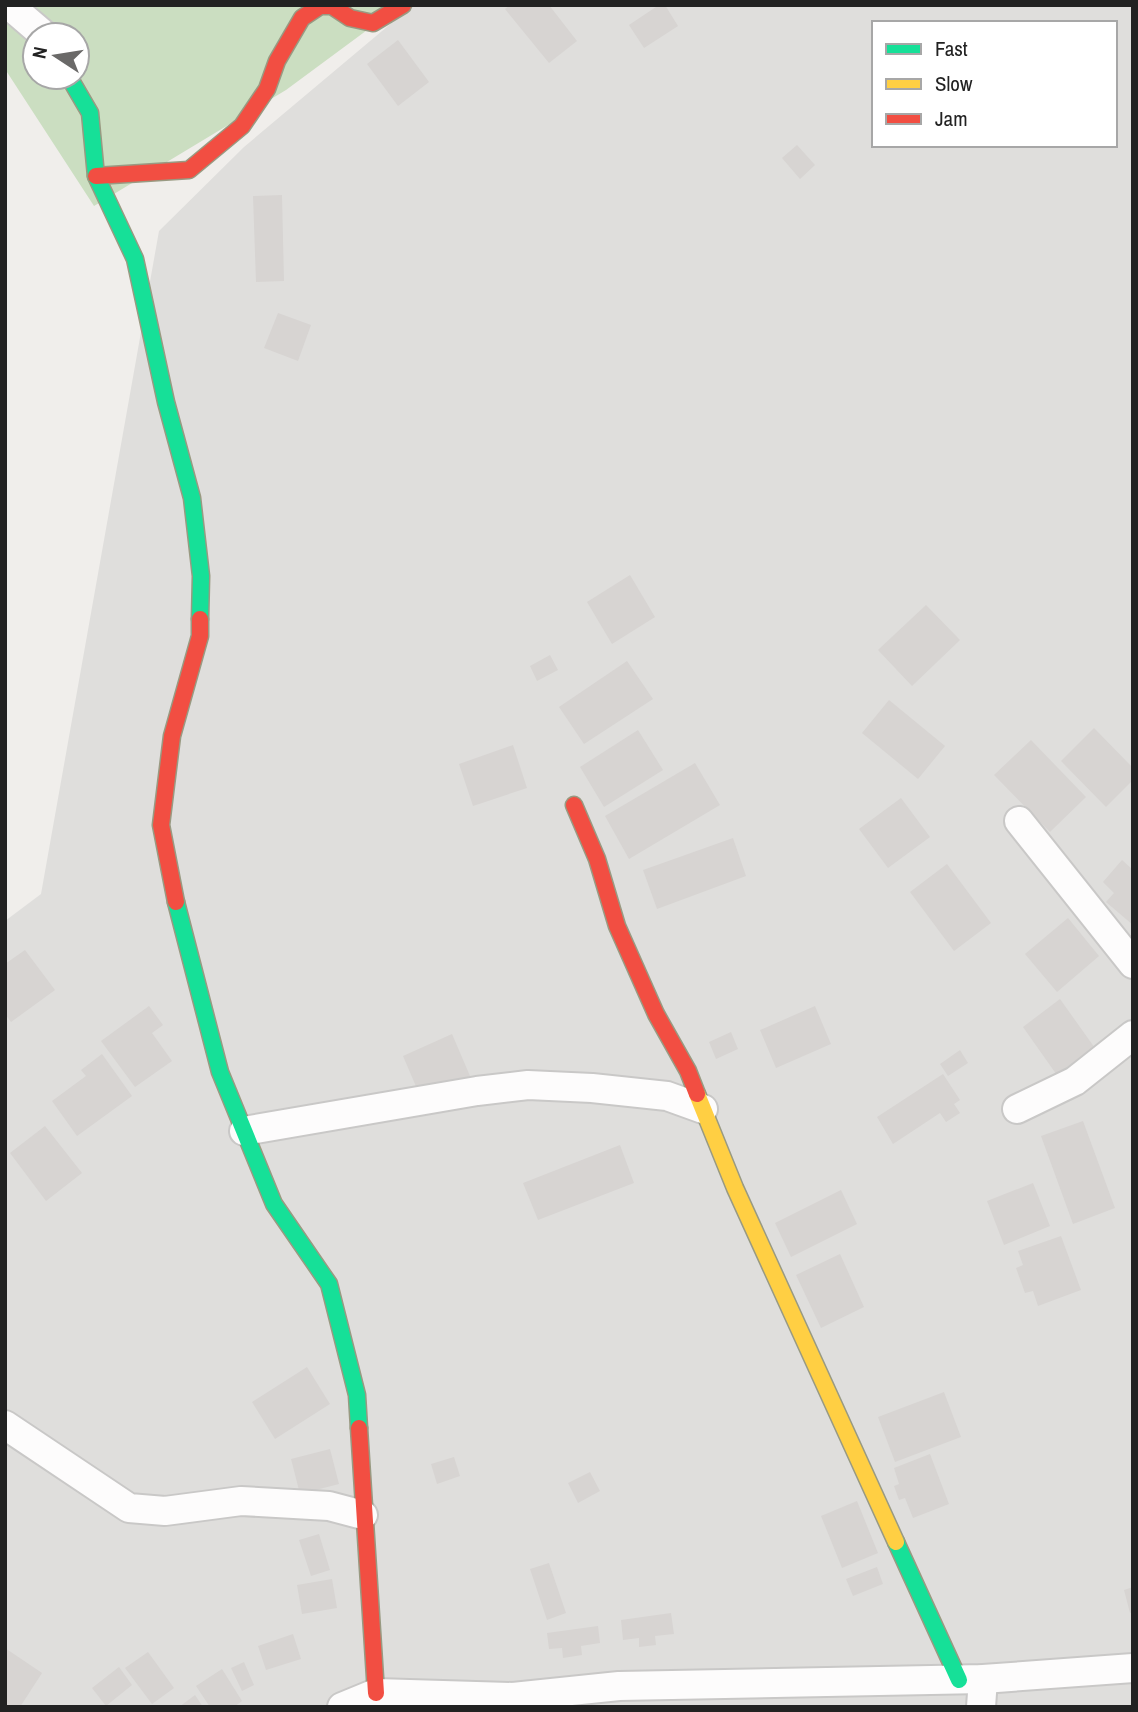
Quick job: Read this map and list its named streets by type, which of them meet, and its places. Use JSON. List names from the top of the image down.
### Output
{
  "legend": ["Fast", "Slow", "Jam"],
  "north": "left"
}
